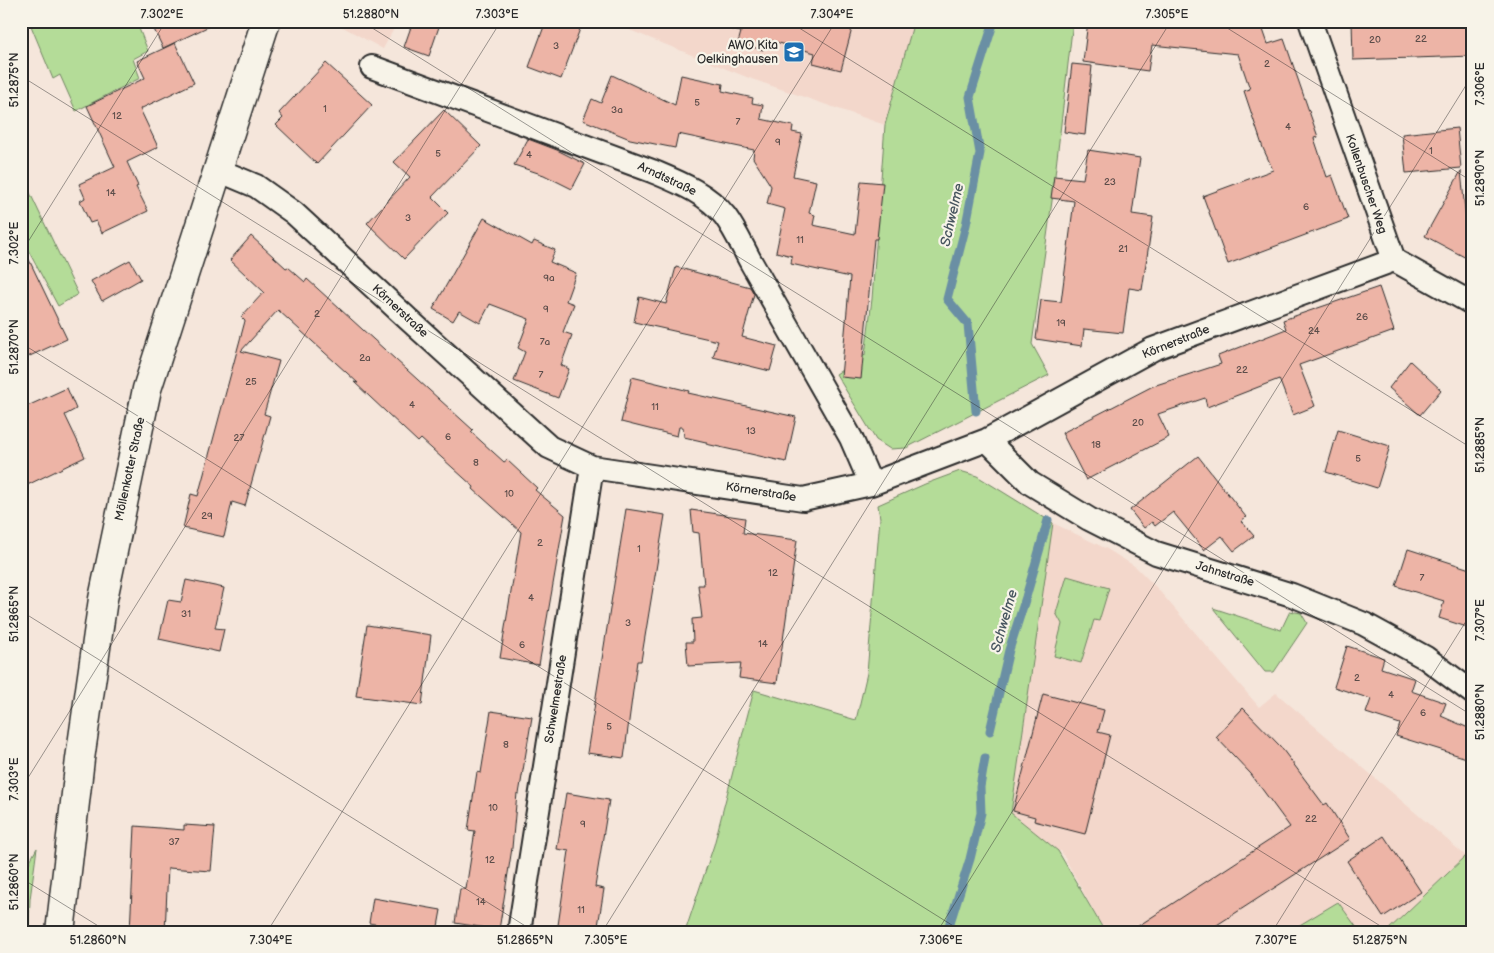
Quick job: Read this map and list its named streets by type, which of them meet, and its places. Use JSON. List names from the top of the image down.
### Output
{
  "streets": {
    "main road": ["Möllenkotter Straße"],
    "street": [
      "Arndtstraße",
      "Kollenbuscher Weg",
      "Körnerstraße",
      "Jahnstraße",
      "Schwelmestraße"
    ]
  },
  "crossings": [
    ["Arndtstraße", "Körnerstraße"],
    ["Kollenbuscher Weg", "Körnerstraße"],
    ["Körnerstraße", "Möllenkotter Straße"],
    ["Körnerstraße", "Jahnstraße"],
    ["Körnerstraße", "Schwelmestraße"]
  ],
  "water": ["Schwelme"],
  "places": {
    "school or university": ["AWO Kita Oelkinghausen"]
  },
  "house_numbers": [
    "22",
    "20",
    "3",
    "2",
    "5",
    "1",
    "3a",
    "12",
    "7",
    "4",
    "9",
    "1",
    "5",
    "4",
    "23",
    "14",
    "6",
    "3",
    "11",
    "21",
    "9a",
    "9",
    "2",
    "26",
    "19",
    "24",
    "7a",
    "2a",
    "22",
    "7",
    "25",
    "4",
    "11",
    "20",
    "13",
    "6",
    "27",
    "18",
    "5",
    "8",
    "10",
    "29",
    "2",
    "1",
    "12",
    "7",
    "4",
    "31",
    "3",
    "14",
    "6",
    "2",
    "4",
    "6",
    "5",
    "8",
    "10",
    "22",
    "9",
    "37",
    "12",
    "14",
    "11"
  ],
  "coordinates": [
    "7.302°E",
    "51.2880°N",
    "7.303°E",
    "7.304°E",
    "7.305°E",
    "51.2875°N",
    "7.306°E",
    "51.2890°N",
    "51.2870°N",
    "51.2885°N",
    "51.2865°N",
    "7.307°E",
    "51.2860°N"
  ]
}
